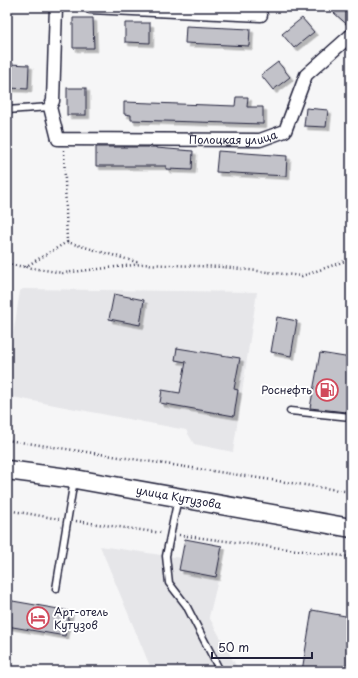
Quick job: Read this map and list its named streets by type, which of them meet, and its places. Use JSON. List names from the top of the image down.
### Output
{
  "streets": {
    "main road": ["улица Кутузова"],
    "street": ["Полоцкая улица"]
  },
  "places": {
    "fuel station": ["Роснефть"],
    "hotel": ["Арт-отель Кутузов"]
  },
  "scale_bar": "50 m"
}
